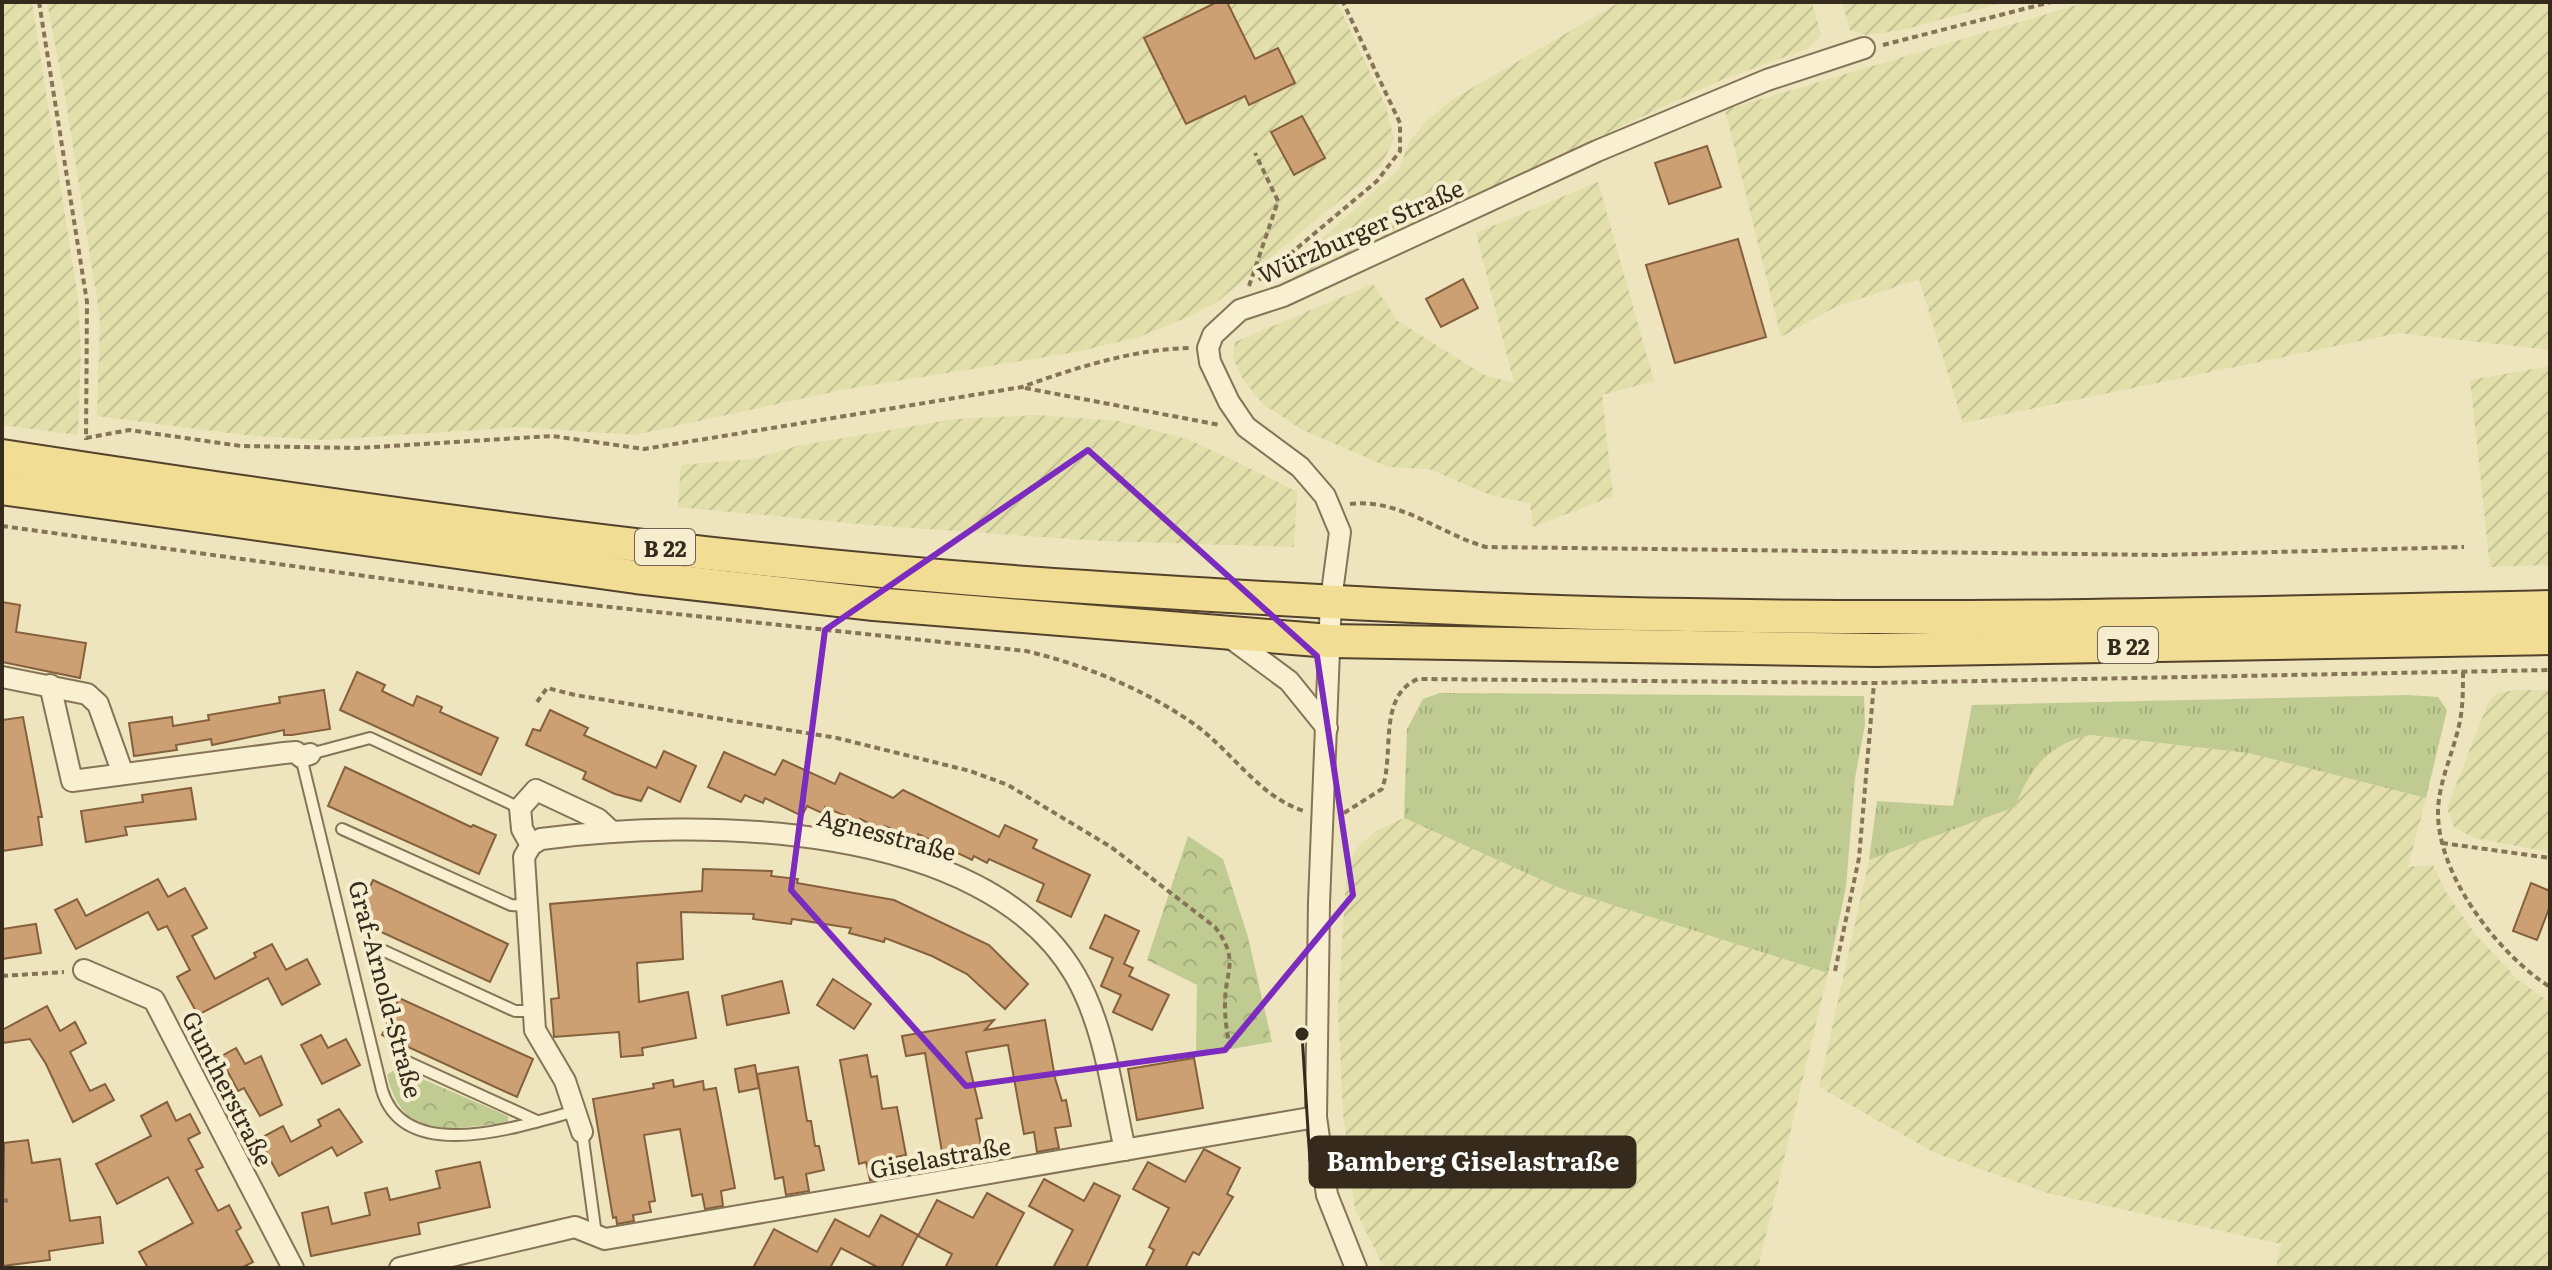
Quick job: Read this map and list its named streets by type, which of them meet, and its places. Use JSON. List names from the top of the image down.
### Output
{
  "streets": {
    "main road": ["B 22"],
    "street": [
      "Würzburger Straße",
      "Agnesstraße",
      "Guntherstraße",
      "Giselastraße"
    ],
    "lane": ["Graf-Arnold-Straße"]
  },
  "crossings": [
    ["Agnesstraße", "Giselastraße"]
  ],
  "places": ["Bamberg Giselastraße"]
}
